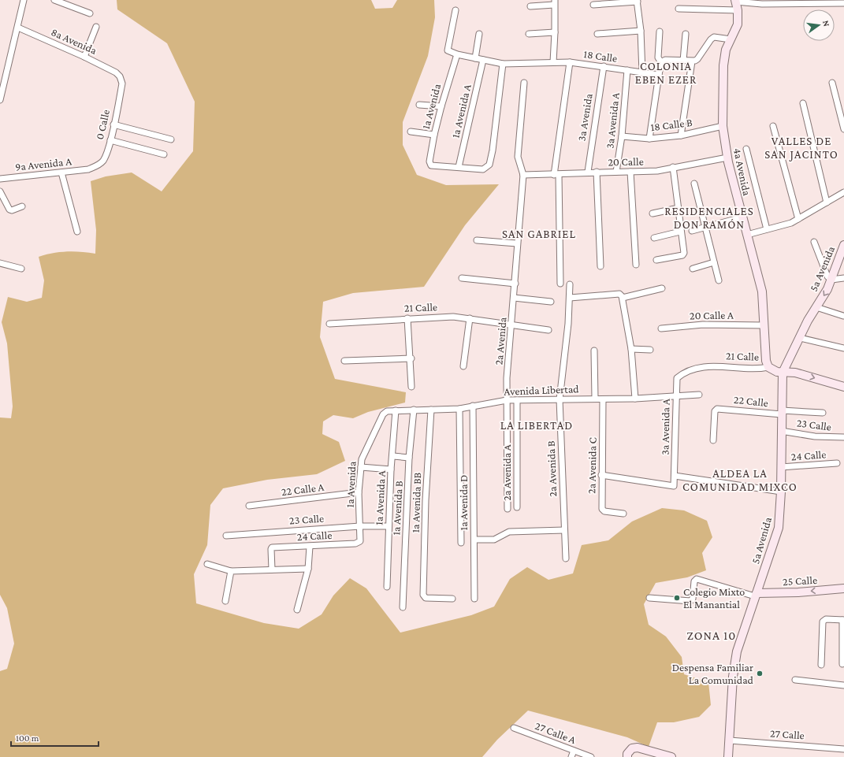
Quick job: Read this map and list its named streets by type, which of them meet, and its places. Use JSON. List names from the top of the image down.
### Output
{
  "streets": {
    "street": [
      "8a Avenida",
      "18 Calle",
      "1a Avenida",
      "1a Avenida A",
      "3a Avenida",
      "3a Avenida A",
      "0 Calle",
      "18 Calle B",
      "20 Calle",
      "9a Avenida A",
      "4a Avenida",
      "5a Avenida",
      "21 Calle",
      "20 Calle A",
      "2a Avenida",
      "Avenida Libertad",
      "22 Calle",
      "23 Calle",
      "24 Calle",
      "2a Avenida C",
      "2a Avenida B",
      "2a Avenida A",
      "22 Calle A",
      "1a Avenida BB",
      "1a Avenida D",
      "1a Avenida B",
      "25 Calle",
      "27 Calle A",
      "27 Calle"
    ]
  },
  "crossings": [
    ["8a Avenida", "0 Calle"],
    ["18 Calle", "1a Avenida"],
    ["18 Calle", "1a Avenida A"],
    ["18 Calle", "3a Avenida"],
    ["18 Calle", "3a Avenida A"],
    ["1a Avenida", "1a Avenida A"],
    ["1a Avenida", "Avenida Libertad"],
    ["1a Avenida", "23 Calle"],
    ["1a Avenida", "24 Calle"],
    ["1a Avenida", "22 Calle A"],
    ["1a Avenida A", "Avenida Libertad"],
    ["1a Avenida A", "23 Calle"],
    ["3a Avenida", "20 Calle"],
    ["3a Avenida A", "18 Calle B"],
    ["3a Avenida A", "20 Calle"],
    ["3a Avenida A", "21 Calle"],
    ["3a Avenida A", "Avenida Libertad"],
    ["0 Calle", "9a Avenida A"],
    ["18 Calle B", "4a Avenida"],
    ["20 Calle", "4a Avenida"],
    ["20 Calle", "2a Avenida"],
    ["4a Avenida", "21 Calle"],
    ["4a Avenida", "20 Calle A"],
    ["5a Avenida", "21 Calle"],
    ["5a Avenida", "22 Calle"],
    ["5a Avenida", "23 Calle"],
    ["5a Avenida", "24 Calle"],
    ["5a Avenida", "25 Calle"],
    ["5a Avenida", "27 Calle"],
    ["21 Calle", "2a Avenida"],
    ["2a Avenida", "Avenida Libertad"],
    ["Avenida Libertad", "2a Avenida C"],
    ["Avenida Libertad", "2a Avenida B"],
    ["Avenida Libertad", "2a Avenida A"],
    ["Avenida Libertad", "1a Avenida BB"],
    ["Avenida Libertad", "1a Avenida D"],
    ["Avenida Libertad", "1a Avenida B"]
  ],
  "one_way": ["25 Calle"],
  "districts": [
    "COLONIA EBEN EZER",
    "VALLES DE SAN JACINTO",
    "RESIDENCIALES DON RAMÓN",
    "SAN GABRIEL",
    "LA LIBERTAD",
    "ALDEA LA COMUNIDAD MIXCO",
    "ZONA 10"
  ],
  "places": ["Colegio Mixto El Manantial", "Despensa Familiar La Comunidad"],
  "scale_bar": "100 m",
  "north": "right"
}
